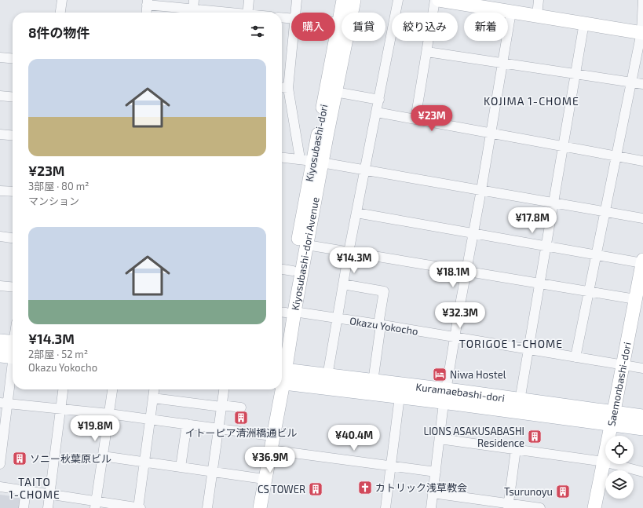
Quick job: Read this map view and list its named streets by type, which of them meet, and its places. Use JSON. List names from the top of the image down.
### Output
{
  "streets": {
    "main road": ["Kuramaebashi-dori"],
    "street": [
      "Kiyosubashi-dori",
      "Kiyosubashi-dori Avenue",
      "Okazu Yokocho",
      "Saemonbashi-dori"
    ]
  },
  "crossings": [
    ["Kiyosubashi-dori", "Kiyosubashi-dori Avenue"],
    ["Kiyosubashi-dori", "Okazu Yokocho"],
    ["Kiyosubashi-dori Avenue", "Okazu Yokocho"],
    ["Okazu Yokocho", "Saemonbashi-dori"],
    ["Saemonbashi-dori", "Kuramaebashi-dori"]
  ],
  "districts": ["KOJIMA 1-CHOME", "TORIGOE 1-CHOME", "TAITO 1-CHOME"],
  "places": {
    "hotel": ["Niwa Hostel"],
    "building": [
      "イトーピア清洲橋通ビル",
      "LIONS ASAKUSABASHI Residence",
      "ソニー秋葉原ビル",
      "CS TOWER",
      "Tsurunoyu"
    ],
    "church": ["カトリック浅草教会"]
  },
  "page": {
    "chip": [
      "購入",
      "賃貸",
      "絞り込み",
      "新着"
    ],
    "heading": "8件の物件",
    "list": [
      {
        "name": "¥23M",
        "note": "3部屋 · 80 m² · マンション"
      },
      {
        "name": "¥14.3M",
        "note": "2部屋 · 52 m² · Okazu Yokocho"
      }
    ],
    "price": [
      "¥23M",
      "¥17.8M",
      "¥14.3M",
      "¥18.1M",
      "¥32.3M",
      "¥19.8M",
      "¥40.4M",
      "¥36.9M"
    ]
  }
}
